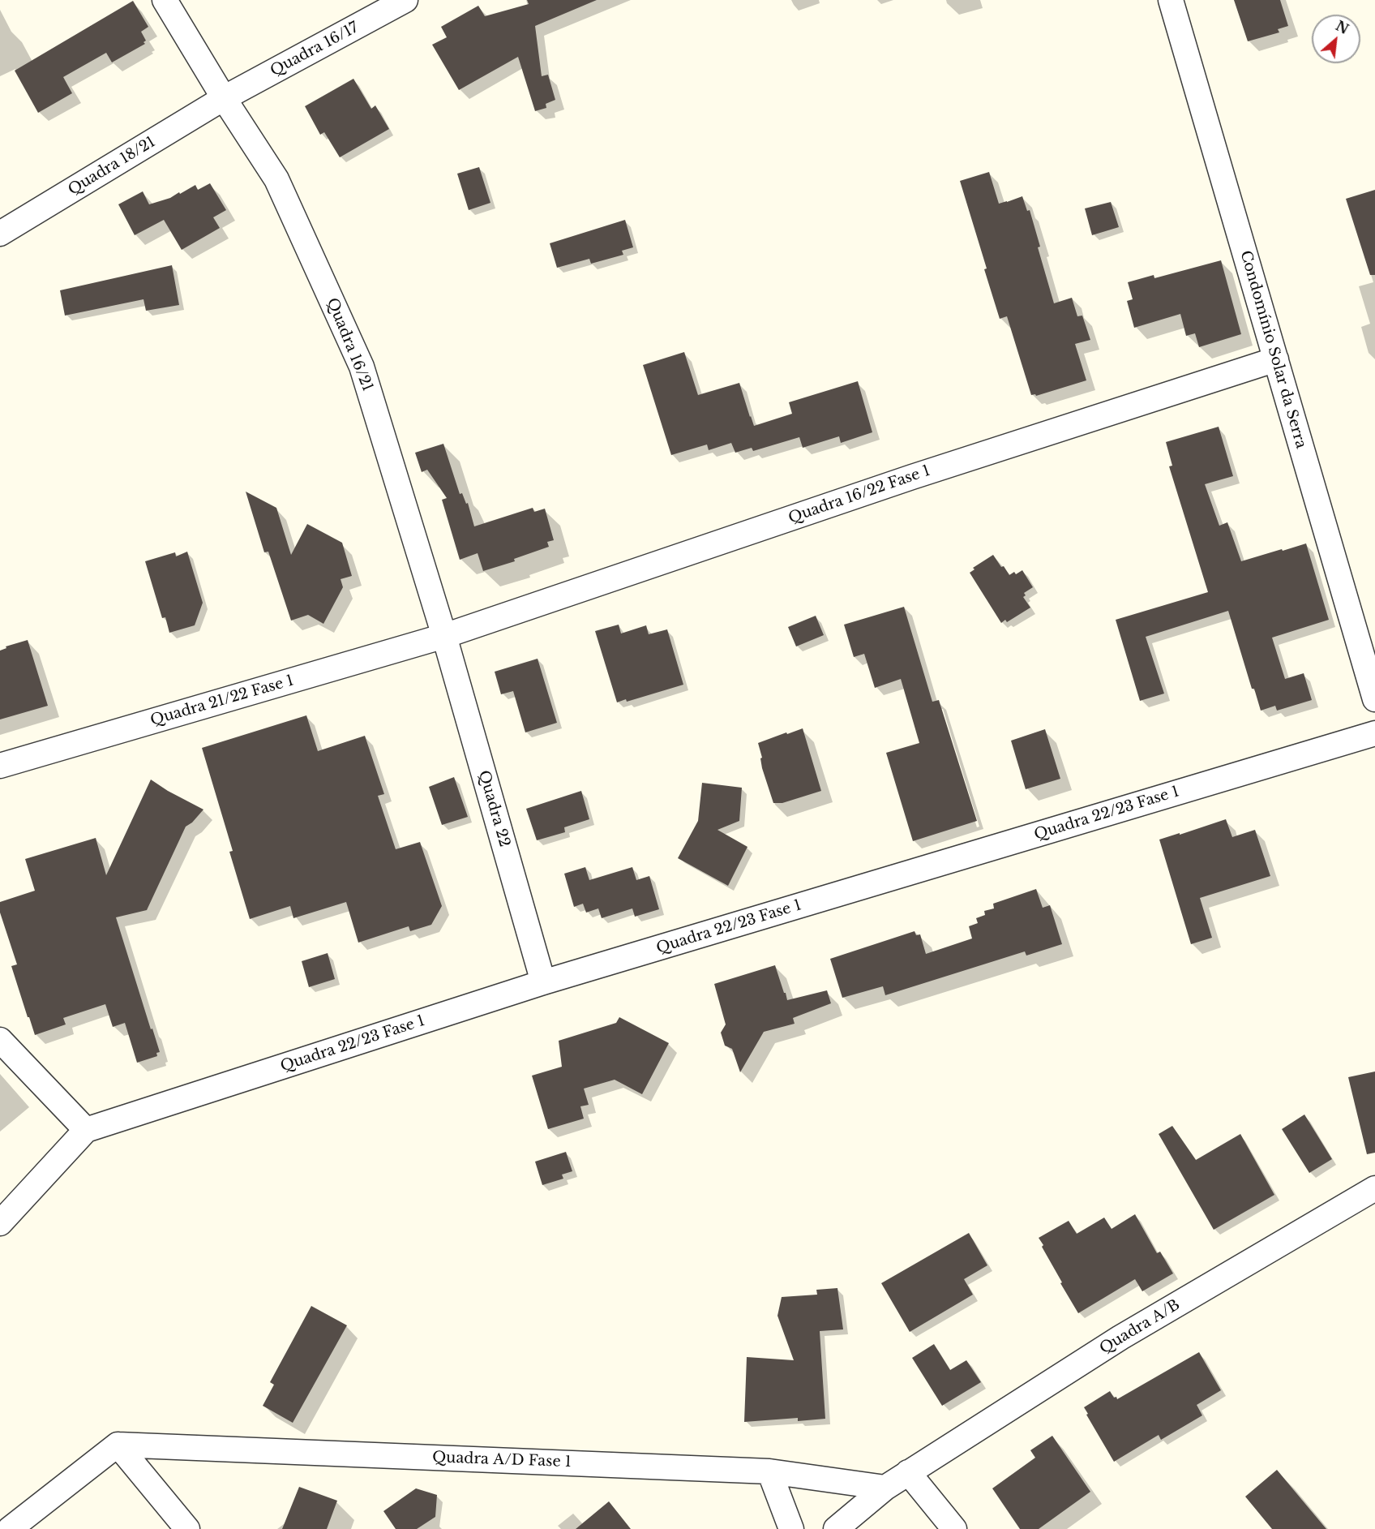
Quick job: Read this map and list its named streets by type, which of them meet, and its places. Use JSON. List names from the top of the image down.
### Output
{
  "streets": {
    "street": [
      "Quadra 16/17",
      "Quadra 18/21",
      "Quadra 16/21",
      "Condomínio Solar da Serra",
      "Quadra 16/22 Fase 1",
      "Quadra 21/22 Fase 1",
      "Quadra 22",
      "Quadra 22/23 Fase 1",
      "Quadra A/B",
      "Quadra A/D Fase 1"
    ]
  },
  "crossings": [
    ["Quadra 16/17", "Quadra 18/21"],
    ["Quadra 16/17", "Quadra 16/21"],
    ["Quadra 18/21", "Quadra 16/21"],
    ["Quadra 16/21", "Quadra 16/22 Fase 1"],
    ["Quadra 16/21", "Quadra 21/22 Fase 1"],
    ["Quadra 16/21", "Quadra 22"],
    ["Condomínio Solar da Serra", "Quadra 16/22 Fase 1"],
    ["Quadra 16/22 Fase 1", "Quadra 21/22 Fase 1"],
    ["Quadra 16/22 Fase 1", "Quadra 22"],
    ["Quadra 21/22 Fase 1", "Quadra 22"],
    ["Quadra 22", "Quadra 22/23 Fase 1"],
    ["Quadra A/B", "Quadra A/D Fase 1"]
  ],
  "north": "top right"
}
